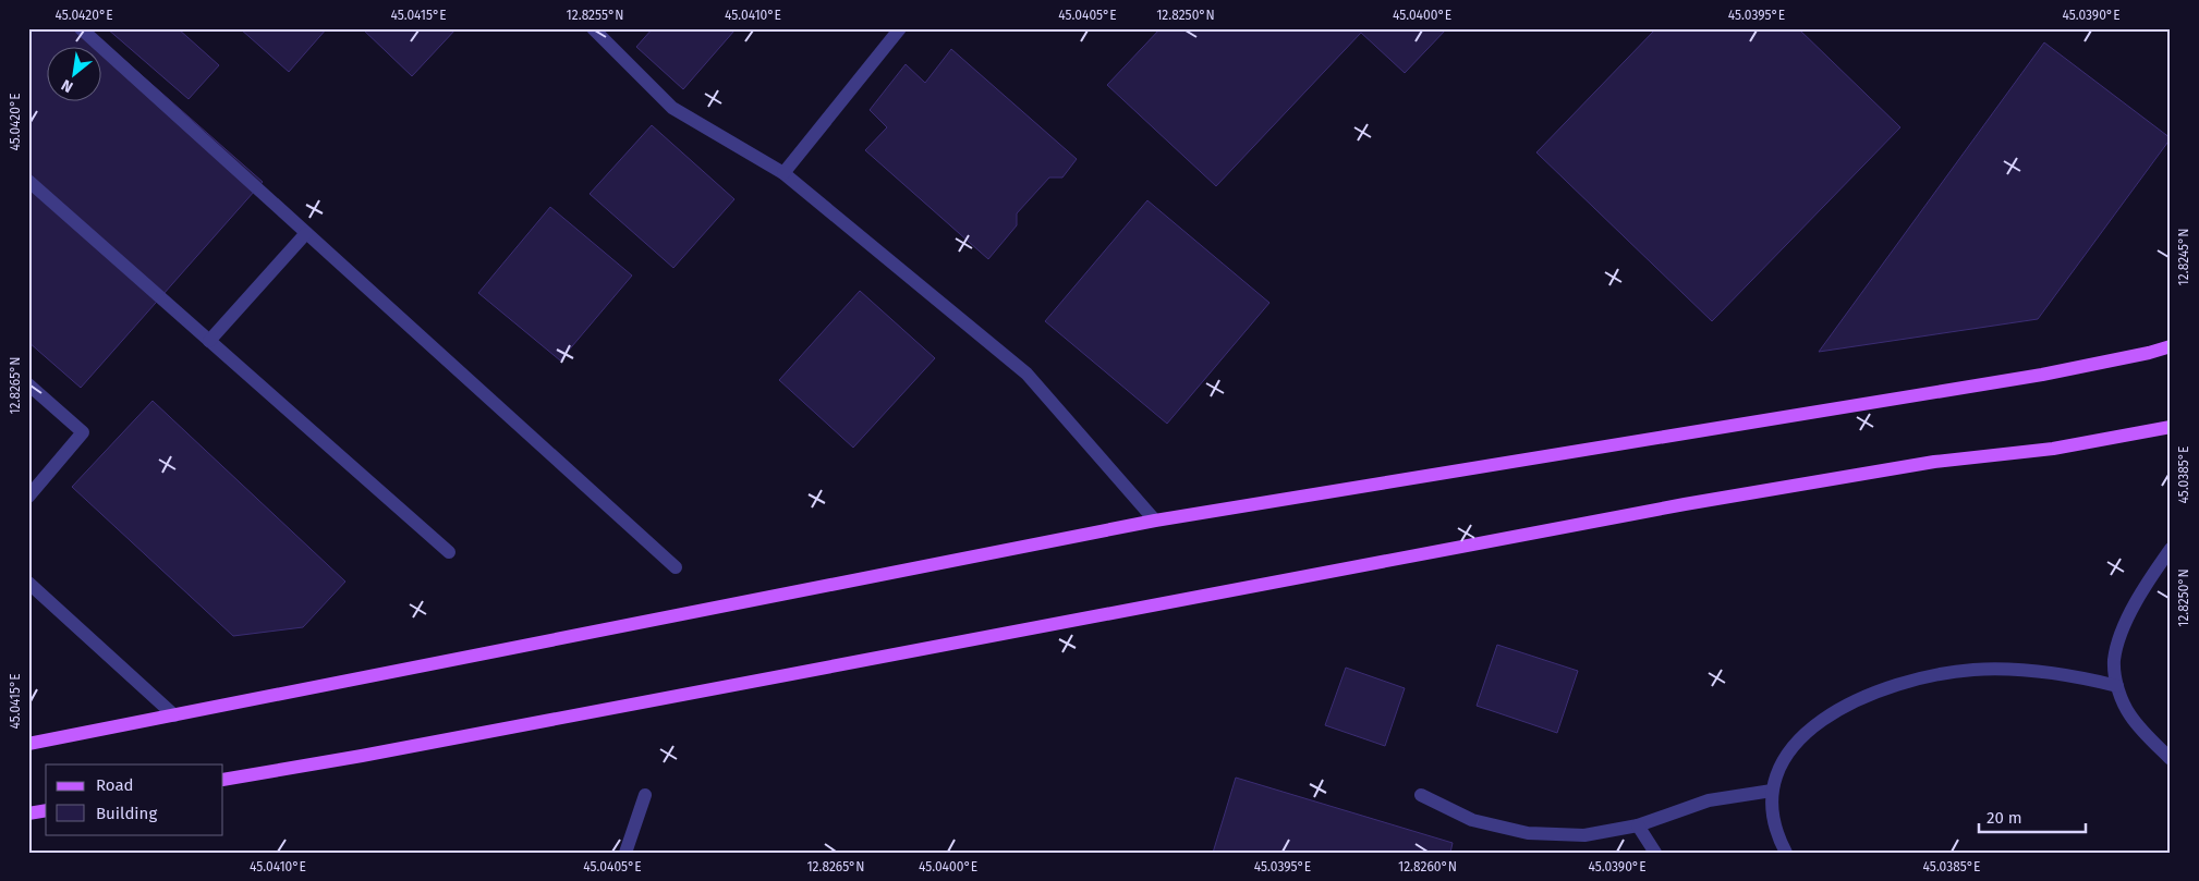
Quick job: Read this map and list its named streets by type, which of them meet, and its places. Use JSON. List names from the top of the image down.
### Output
{
  "legend": ["Road", "Building"],
  "scale_bar": "20 m",
  "north": "bottom left",
  "coordinates": [
    "45.0420°E",
    "45.0415°E",
    "12.8255°N",
    "45.0410°E",
    "45.0405°E",
    "12.8250°N",
    "45.0400°E",
    "45.0395°E",
    "45.0390°E",
    "12.8245°N",
    "12.8265°N",
    "45.0385°E",
    "12.8260°N"
  ]
}
